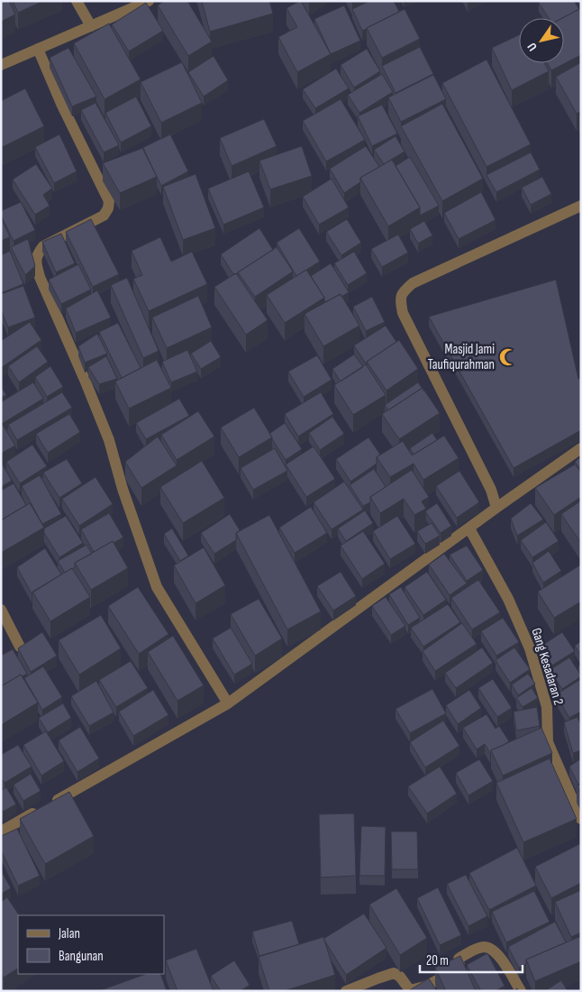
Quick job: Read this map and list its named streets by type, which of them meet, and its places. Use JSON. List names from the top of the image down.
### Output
{
  "streets": {
    "street": ["Gang Kesadaran 2"]
  },
  "places": {
    "mosque": ["Masjid Jami Taufiqurahman"]
  },
  "legend": ["Jalan", "Bangunan"],
  "scale_bar": "20 m",
  "north": "bottom left"
}
